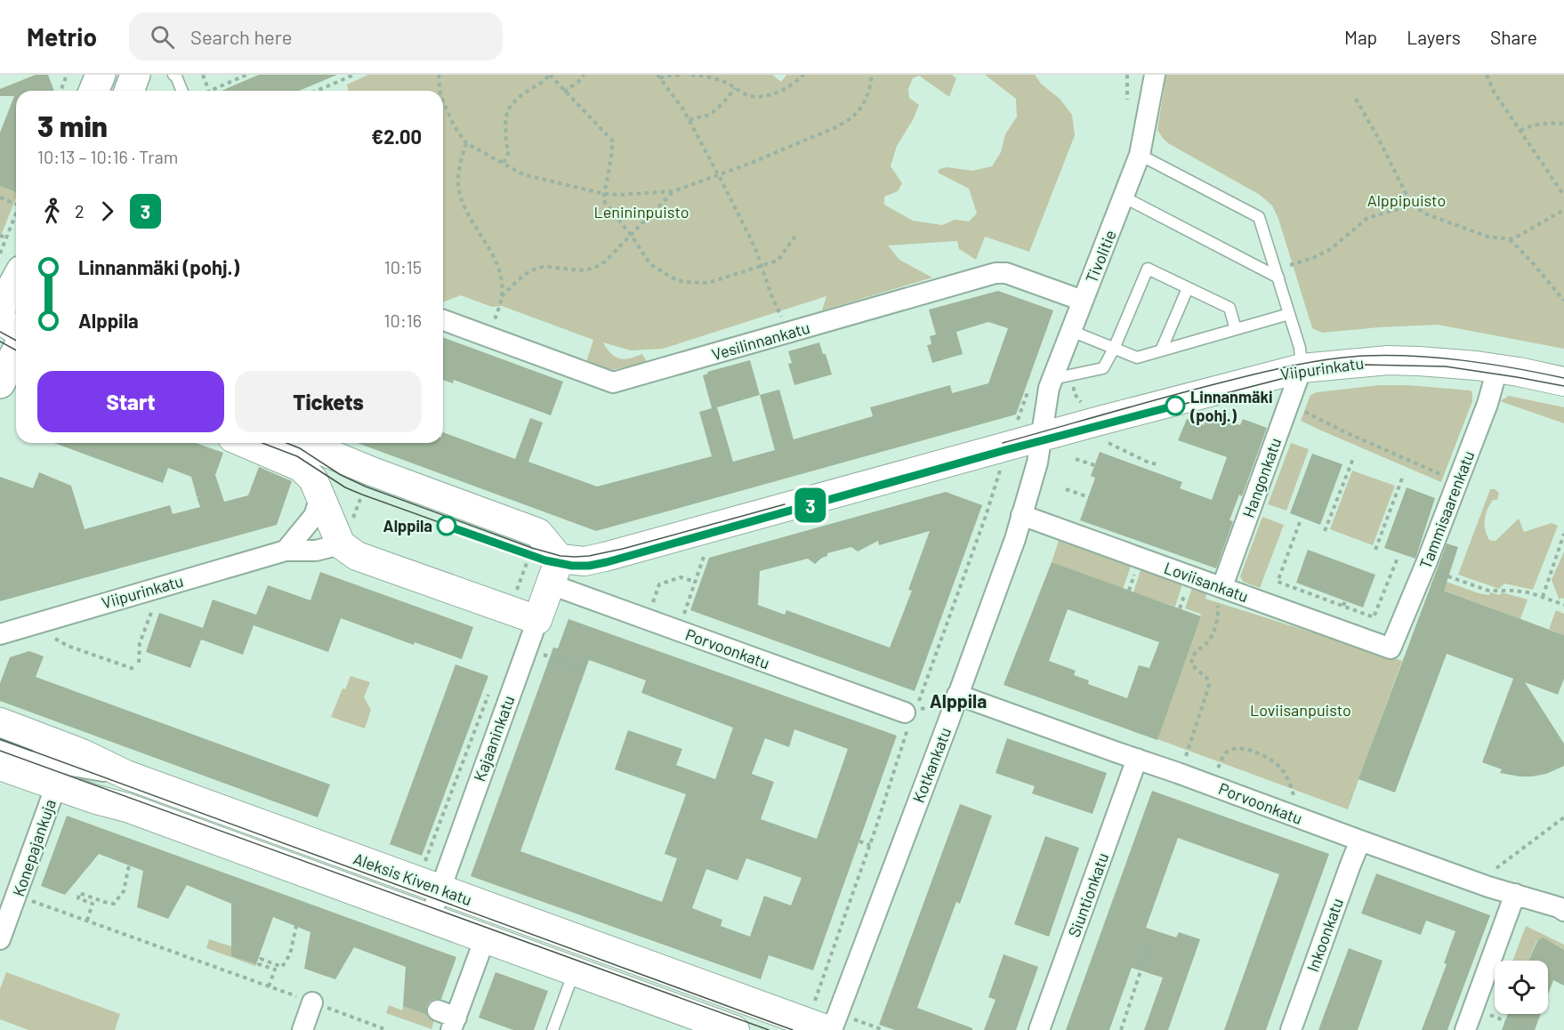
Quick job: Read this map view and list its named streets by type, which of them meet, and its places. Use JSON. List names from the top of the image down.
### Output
{
  "streets": {
    "street": [
      "Tivolitie",
      "Vesilinnankatu",
      "Viipurinkatu",
      "Hangonkatu",
      "Tammisaarenkatu",
      "Loviisankatu",
      "Porvoonkatu",
      "Kajaaninkatu",
      "Kotkankatu",
      "Konepajankuja",
      "Aleksis Kiven katu",
      "Siuntionkatu",
      "Inkoonkatu"
    ]
  },
  "crossings": [
    ["Tivolitie", "Vesilinnankatu"],
    ["Tivolitie", "Viipurinkatu"],
    ["Tivolitie", "Kotkankatu"],
    ["Viipurinkatu", "Hangonkatu"],
    ["Viipurinkatu", "Tammisaarenkatu"],
    ["Viipurinkatu", "Porvoonkatu"],
    ["Viipurinkatu", "Kajaaninkatu"],
    ["Viipurinkatu", "Kotkankatu"],
    ["Hangonkatu", "Loviisankatu"],
    ["Tammisaarenkatu", "Loviisankatu"],
    ["Loviisankatu", "Kotkankatu"],
    ["Porvoonkatu", "Kajaaninkatu"],
    ["Porvoonkatu", "Kotkankatu"],
    ["Porvoonkatu", "Siuntionkatu"],
    ["Porvoonkatu", "Inkoonkatu"],
    ["Kajaaninkatu", "Aleksis Kiven katu"],
    ["Kotkankatu", "Aleksis Kiven katu"],
    ["Konepajankuja", "Aleksis Kiven katu"]
  ],
  "districts": ["Alppila"],
  "parks": ["Alppipuisto", "Lenininpuisto", "Loviisanpuisto"],
  "places": ["Linnanmäki (pohj.)", "Alppila"],
  "lines": ["tram line 3"],
  "page": {
    "header": "Metrio",
    "search": "Search here",
    "nav": ["Map", "Layers", "Share"],
    "on_map": "3",
    "heading": ["3 min", "10:13 – 10:16 · Tram", "€2.00"],
    "legs": ["2", "3"],
    "list": [
      {
        "name": "Linnanmäki (pohj.)",
        "value": "10:15"
      },
      {
        "name": "Alppila",
        "value": "10:16"
      }
    ],
    "buttons": ["Start", "Tickets"]
  }
}
